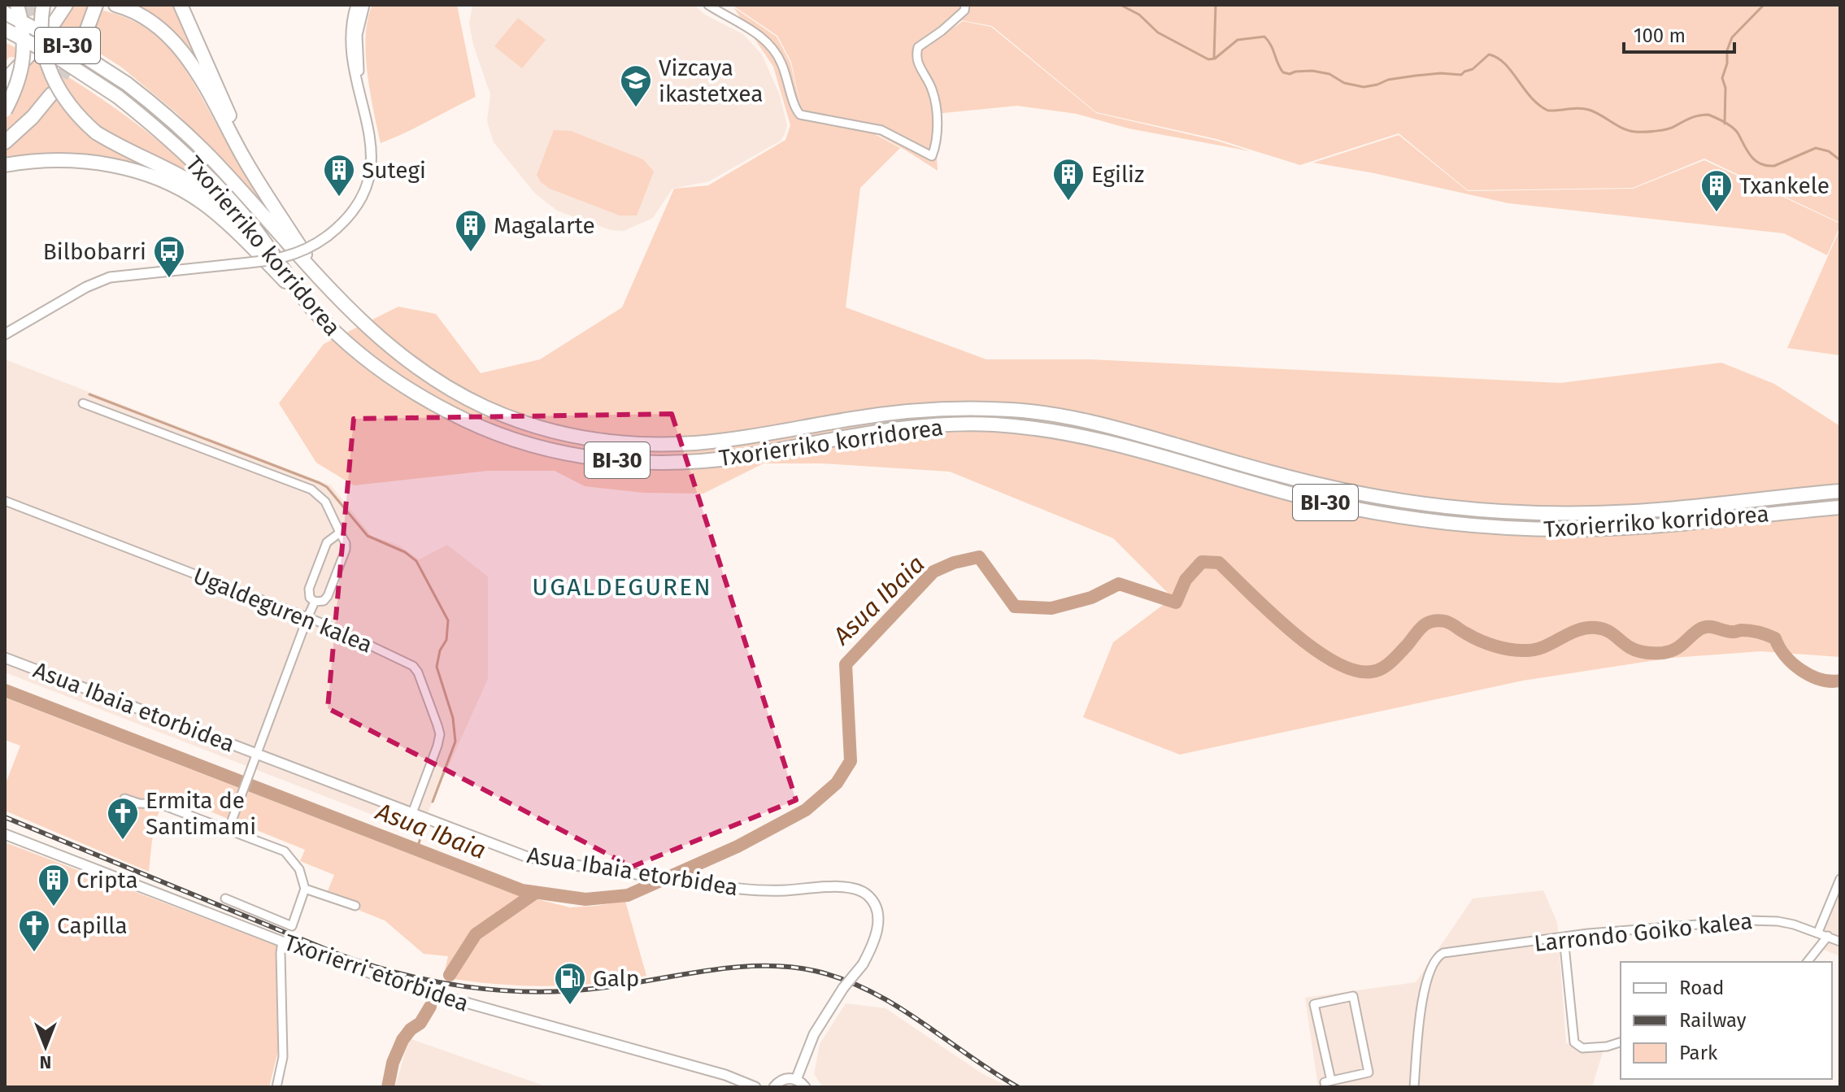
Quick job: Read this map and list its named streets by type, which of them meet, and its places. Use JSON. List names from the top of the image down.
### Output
{
  "streets": {
    "highway": ["BI-30", "Txorierriko korridorea"],
    "street": [
      "Ugaldeguren kalea",
      "Asua Ibaia etorbidea",
      "Larrondo Goiko kalea",
      "Txorierri etorbidea"
    ]
  },
  "crossings": [
    ["Ugaldeguren kalea", "Asua Ibaia etorbidea"]
  ],
  "districts": ["UGALDEGUREN"],
  "water": ["Asua Ibaia"],
  "places": {
    "school or university": ["Vizcaya ikastetxea"],
    "building": [
      "Sutegi",
      "Egiliz",
      "Txankele",
      "Magalarte",
      "Cripta"
    ],
    "bus stop": ["Bilbobarri"],
    "church": ["Ermita de Santimami", "Capilla"],
    "fuel station": ["Galp"]
  },
  "legend": ["Road", "Railway", "Park"],
  "scale_bar": "100 m",
  "north": "bottom"
}
